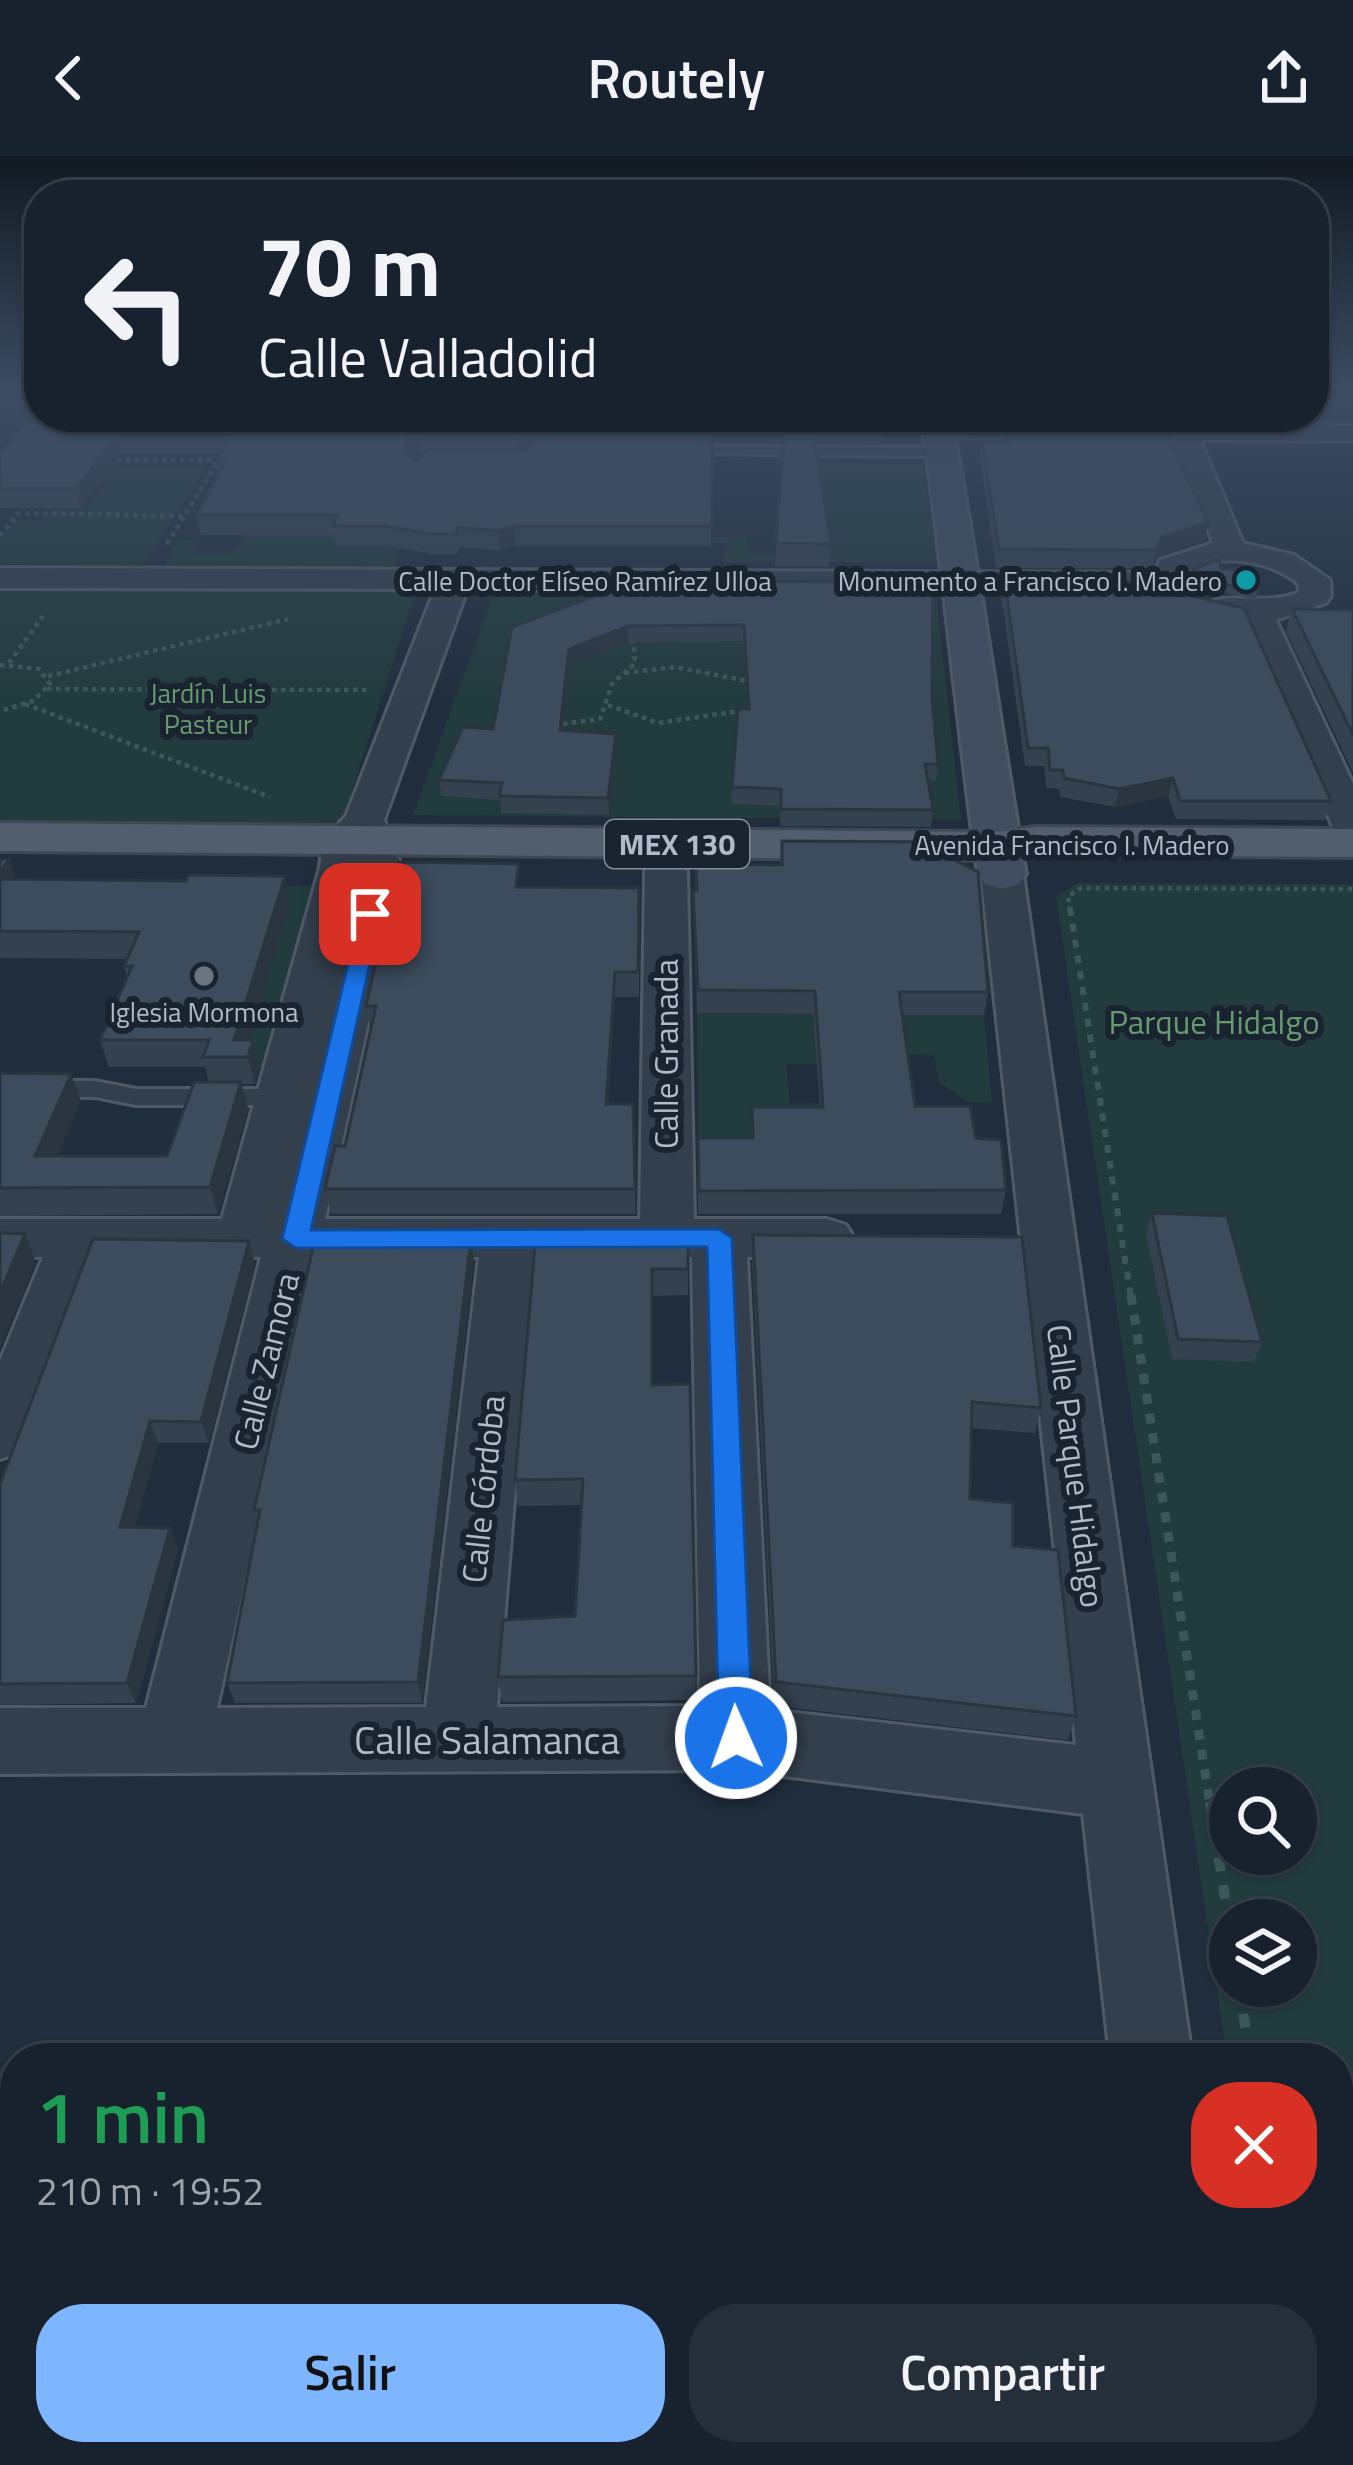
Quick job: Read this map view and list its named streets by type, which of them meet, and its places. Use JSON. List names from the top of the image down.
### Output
{
  "streets": {
    "main road": ["MEX 130", "Avenida Francisco I. Madero"],
    "street": [
      "Calle Doctor Elíseo Ramírez Ulloa",
      "Calle Granada",
      "Calle Zamora",
      "Calle Parque Hidalgo",
      "Calle Córdoba",
      "Calle Salamanca"
    ]
  },
  "crossings": [
    ["Calle Doctor Elíseo Ramírez Ulloa", "Calle Zamora"],
    ["Avenida Francisco I. Madero", "Calle Granada"],
    ["Avenida Francisco I. Madero", "Calle Zamora"],
    ["Avenida Francisco I. Madero", "Calle Parque Hidalgo"],
    ["Calle Granada", "Calle Salamanca"],
    ["Calle Zamora", "Calle Salamanca"],
    ["Calle Parque Hidalgo", "Calle Salamanca"],
    ["Calle Córdoba", "Calle Salamanca"]
  ],
  "parks": ["Jardín Luis Pasteur", "Parque Hidalgo"],
  "places": ["Monumento a Francisco I. Madero", "Iglesia Mormona"],
  "page": {
    "header": "Routely",
    "turn": ["70 m", "Calle Valladolid"],
    "heading": ["1 min", "210 m · 19:52"],
    "buttons": ["Salir", "Compartir"]
  }
}
